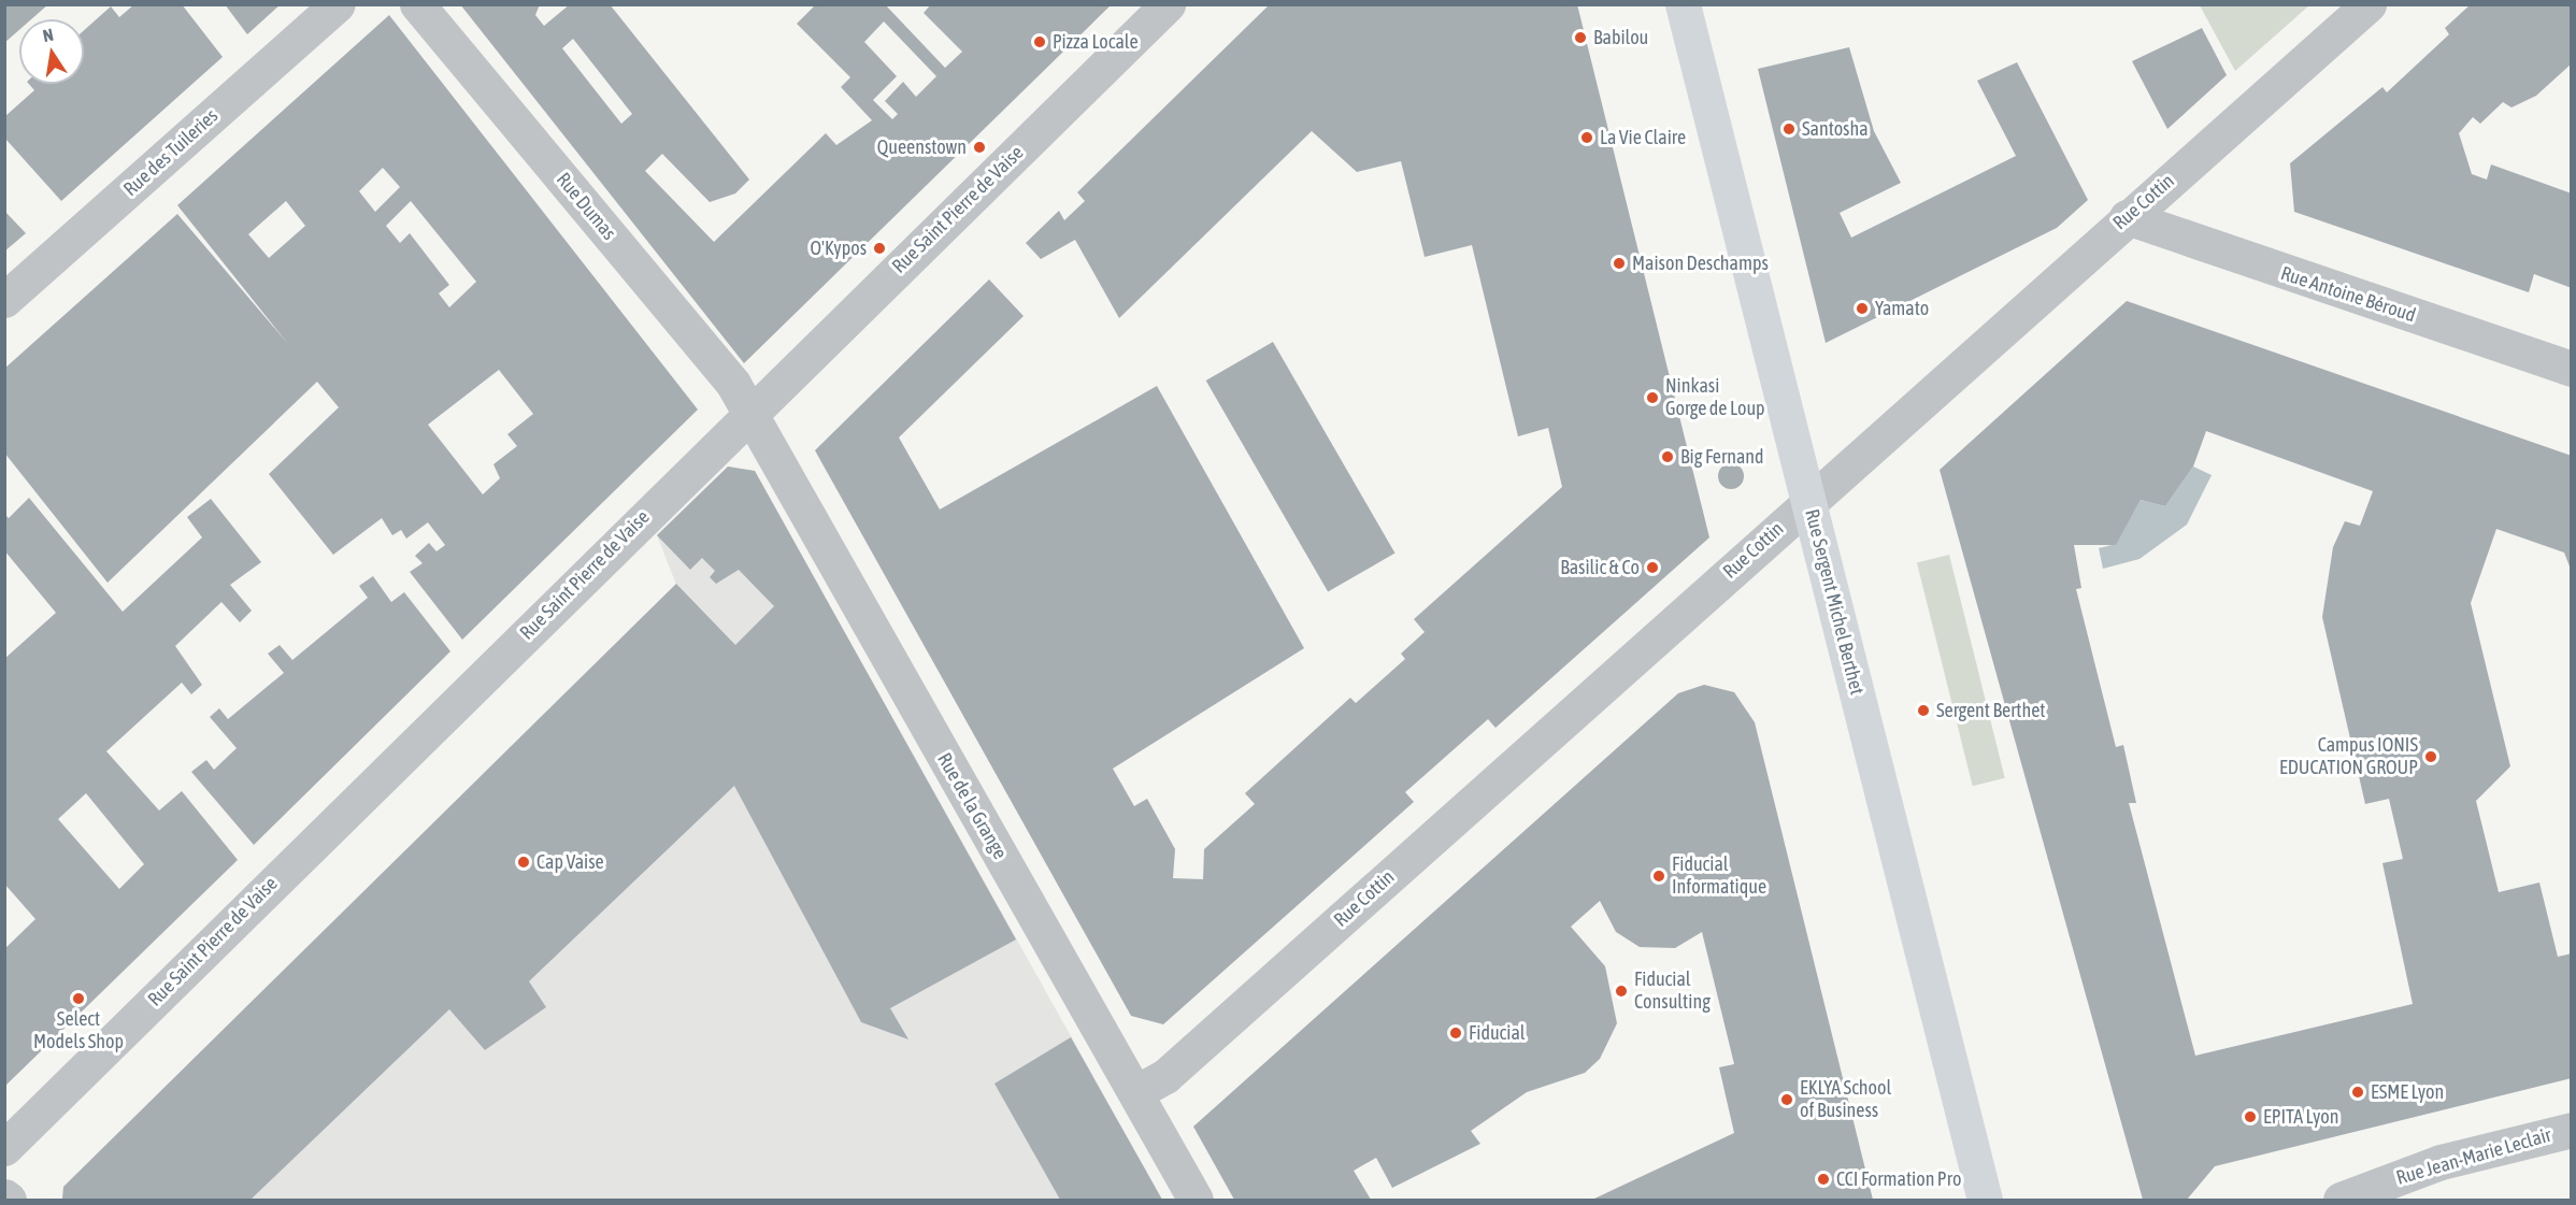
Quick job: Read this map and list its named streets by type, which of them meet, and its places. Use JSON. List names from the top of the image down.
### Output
{
  "streets": {
    "main road": ["Rue Sergent Michel Berthet"],
    "street": [
      "Rue des Tuileries",
      "Rue Cottin",
      "Rue Dumas",
      "Rue Saint Pierre de Vaise",
      "Rue Antoine Béroud",
      "Rue de la Grange",
      "Rue Jean-Marie Leclair"
    ]
  },
  "crossings": [
    ["Rue Cottin", "Rue Antoine Béroud"],
    ["Rue Cottin", "Rue Sergent Michel Berthet"],
    ["Rue Cottin", "Rue de la Grange"],
    ["Rue Dumas", "Rue Saint Pierre de Vaise"],
    ["Rue Dumas", "Rue de la Grange"],
    ["Rue Saint Pierre de Vaise", "Rue de la Grange"]
  ],
  "places": [
    "Babilou",
    "Pizza Locale",
    "Santosha",
    "La Vie Claire",
    "Queenstown",
    "O'Kypos",
    "Maison Deschamps",
    "Yamato",
    "Ninkasi Gorge de Loup",
    "Big Fernand",
    "Basilic & Co",
    "Sergent Berthet",
    "Campus IONIS EDUCATION GROUP",
    "Cap Vaise",
    "Fiducial Informatique",
    "Fiducial Consulting",
    "Select Models Shop",
    "Fiducial",
    "ESME Lyon",
    "EKLYA School of Business",
    "EPITA Lyon",
    "CCI Formation Pro"
  ],
  "north": "top"
}
